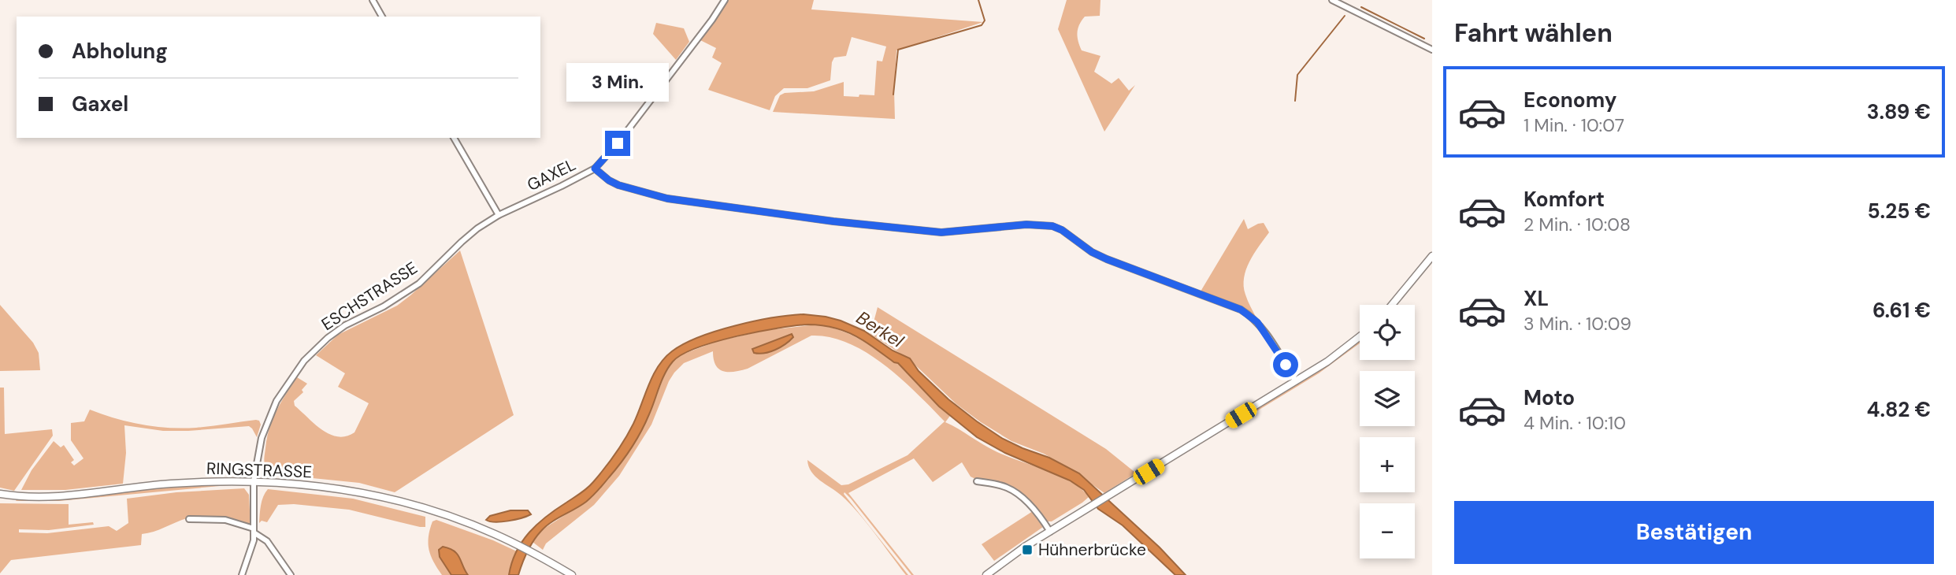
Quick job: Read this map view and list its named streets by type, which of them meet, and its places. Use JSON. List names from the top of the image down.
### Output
{
  "streets": {
    "main road": ["RINGSTRASSE"],
    "street": ["GAXEL", "ESCHSTRASSE"]
  },
  "crossings": [
    ["GAXEL", "ESCHSTRASSE"],
    ["ESCHSTRASSE", "RINGSTRASSE"]
  ],
  "water": ["Berkel"],
  "places": {
    "transit": ["Hühnerbrücke"]
  },
  "page": {
    "heading": "Fahrt wählen",
    "banner": ["Abholung", "Gaxel"],
    "bubble": "3 Min.",
    "list": [
      {
        "name": "Economy",
        "note": "1 Min. · 10:07",
        "value": "3.89 €"
      },
      {
        "name": "Komfort",
        "note": "2 Min. · 10:08",
        "value": "5.25 €"
      },
      {
        "name": "XL",
        "note": "3 Min. · 10:09",
        "value": "6.61 €"
      },
      {
        "name": "Moto",
        "note": "4 Min. · 10:10",
        "value": "4.82 €"
      }
    ],
    "map_buttons": ["+", "−"],
    "buttons": "Bestätigen"
  }
}
